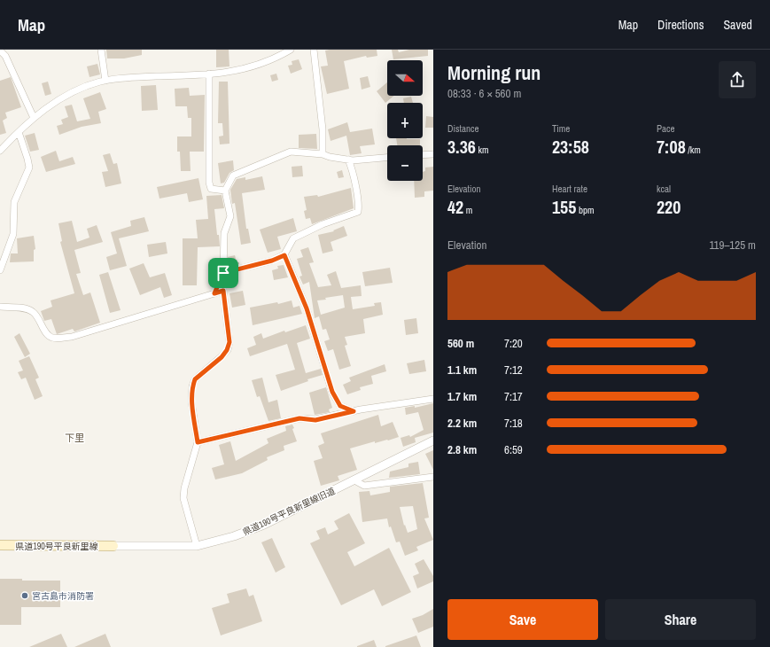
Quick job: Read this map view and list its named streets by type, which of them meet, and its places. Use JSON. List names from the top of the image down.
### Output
{
  "streets": {
    "main road": ["県道190号平良新里線"],
    "street": ["県道190号平良新里線旧道"]
  },
  "crossings": [
    ["県道190号平良新里線旧道", "県道190号平良新里線"]
  ],
  "districts": ["下里"],
  "places": ["宮古島市消防署"],
  "north": "right",
  "page": {
    "header": "Map",
    "nav": ["Map", "Directions", "Saved"],
    "heading": ["Morning run", "08:33 · 6 × 560 m"],
    "map_buttons": ["+", "−"],
    "stats": [
      ["Distance", "3.36 km"],
      ["Time", "23:58"],
      ["Pace", "7:08 /km"],
      ["Elevation", "42 m"],
      ["Heart rate", "155 bpm"],
      ["kcal", "220"]
    ],
    "chart": ["Elevation", "119–125 m"],
    "list": [
      {
        "name": "560 m",
        "note": "7:20"
      },
      {
        "name": "1.1 km",
        "note": "7:12"
      },
      {
        "name": "1.7 km",
        "note": "7:17"
      },
      {
        "name": "2.2 km",
        "note": "7:18"
      },
      {
        "name": "2.8 km",
        "note": "6:59"
      }
    ],
    "buttons": ["Save", "Share"]
  }
}
